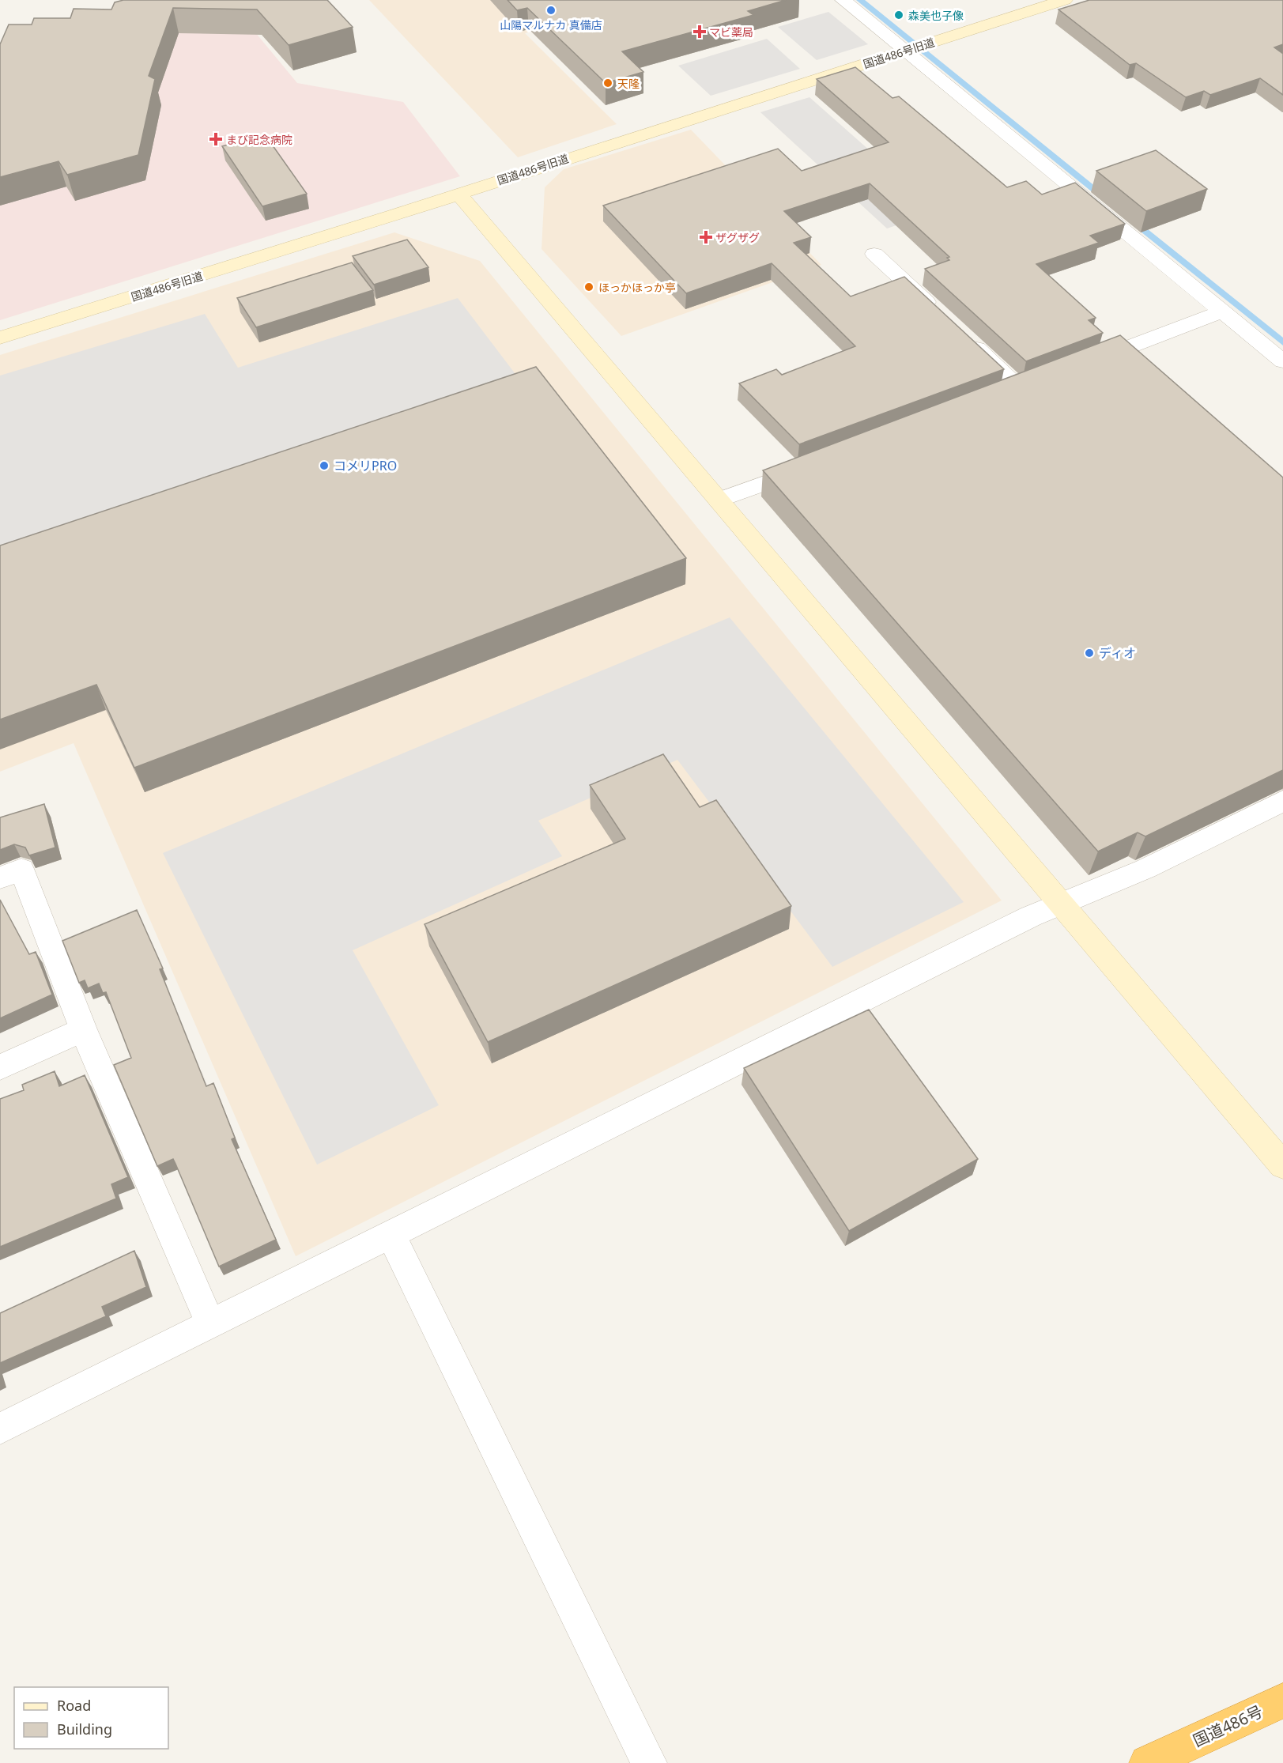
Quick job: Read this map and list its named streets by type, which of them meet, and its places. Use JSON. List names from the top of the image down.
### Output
{
  "streets": {
    "highway": ["国道486号"],
    "street": ["国道486号旧道"]
  },
  "places": {
    "other": [
      "山陽マルナカ 真備店",
      "森美也子像",
      "天隆",
      "ほっかほっか亭",
      "コメリPRO",
      "ディオ"
    ],
    "health": ["マビ薬局", "まび記念病院", "ザグザグ"]
  },
  "legend": ["Road", "Building"]
}
